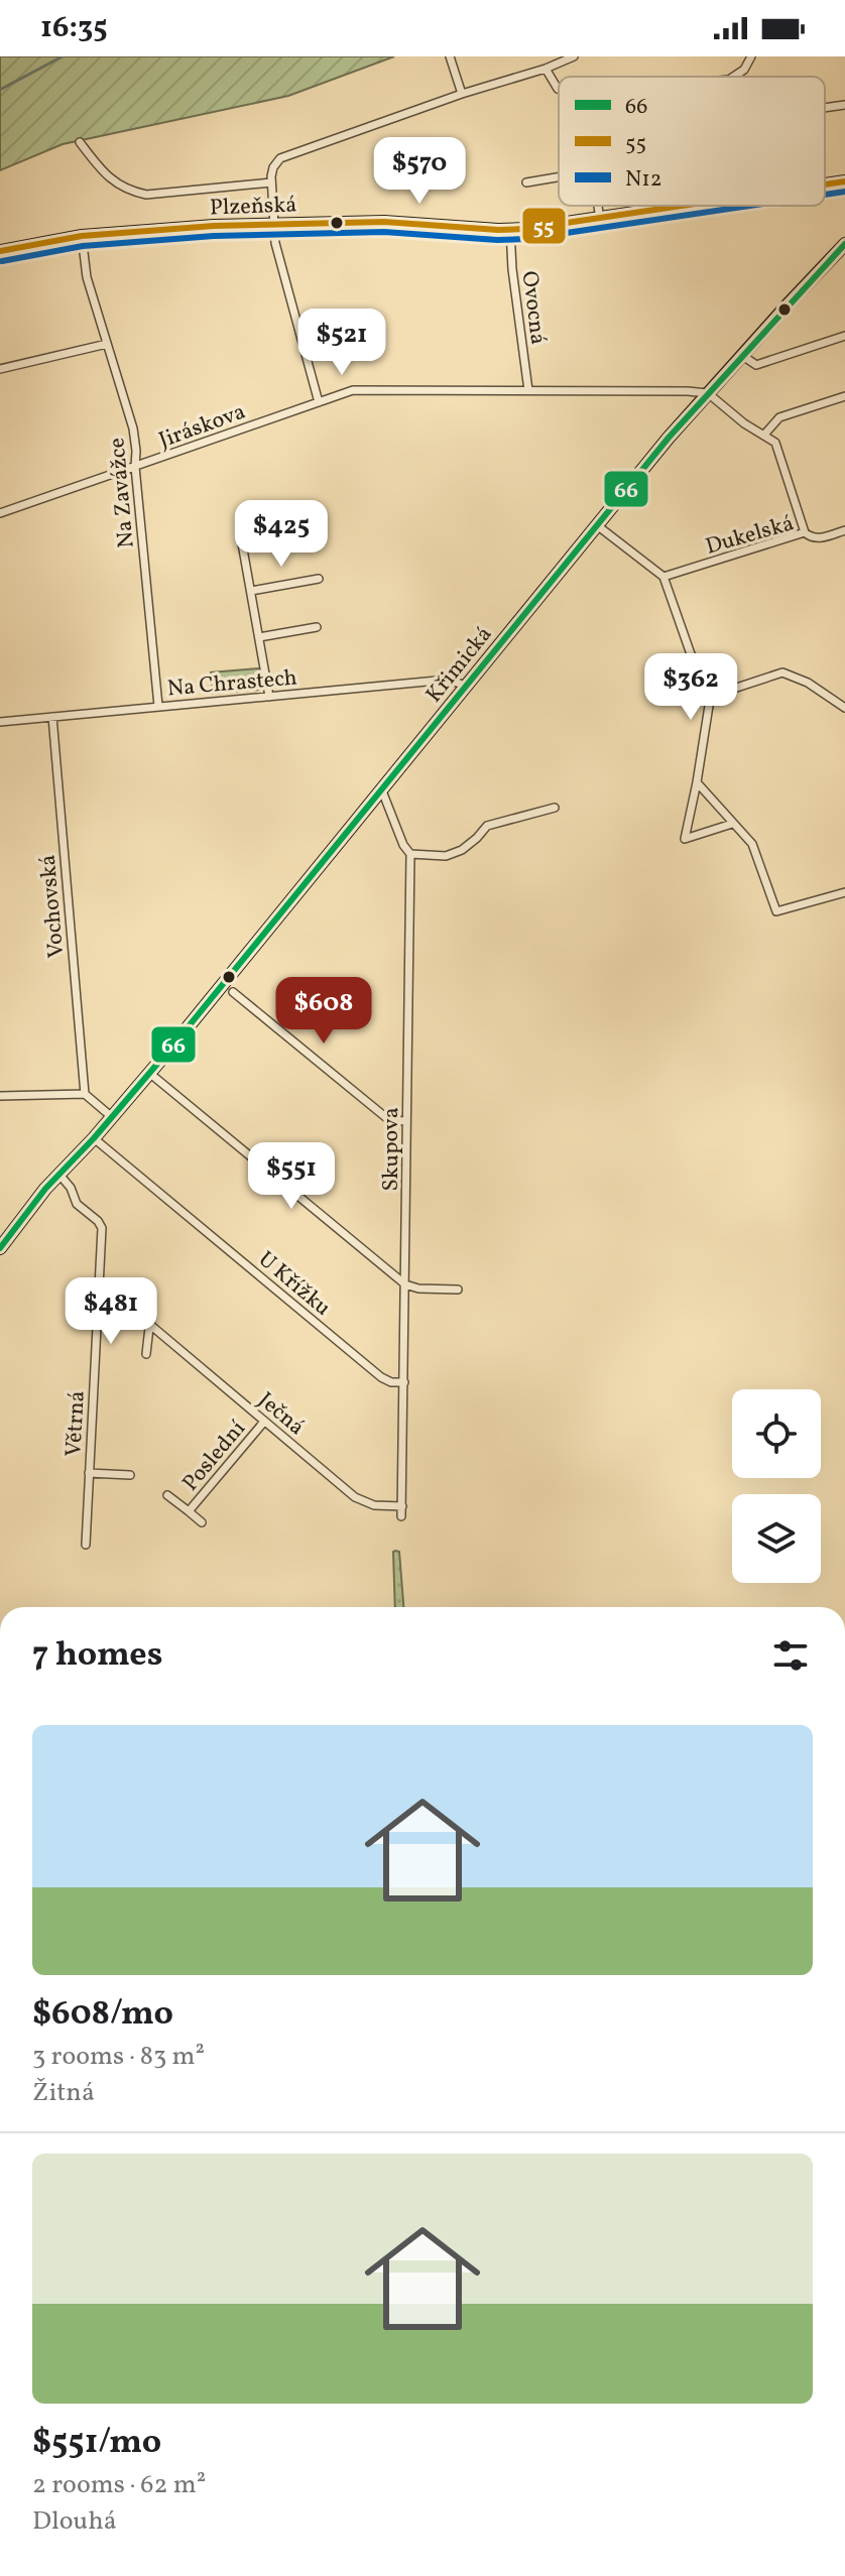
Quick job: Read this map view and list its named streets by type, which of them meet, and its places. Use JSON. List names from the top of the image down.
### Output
{
  "streets": {
    "street": [
      "Plzeňská",
      "Ovocná",
      "Jiráskova",
      "Na Zavážce",
      "Dukelská",
      "Křimická",
      "Na Chrastech",
      "Vochovská",
      "Skupova",
      "U Křížku",
      "Ječná",
      "Větrná",
      "Poslední"
    ]
  },
  "crossings": [
    ["Plzeňská", "Ovocná"],
    ["Plzeňská", "Na Zavážce"],
    ["Ovocná", "Jiráskova"],
    ["Jiráskova", "Na Zavážce"],
    ["Jiráskova", "Křimická"],
    ["Na Zavážce", "Na Chrastech"],
    ["Křimická", "Na Chrastech"],
    ["Křimická", "Skupova"],
    ["Křimická", "U Křížku"],
    ["Křimická", "Větrná"],
    ["Na Chrastech", "Vochovská"],
    ["Skupova", "U Křížku"],
    ["Skupova", "Ječná"],
    ["Ječná", "Poslední"]
  ],
  "lines": ["transit line 55", "transit line N12", "transit line 66"],
  "legend": ["66", "55", "N12"],
  "page": {
    "status": "16:35",
    "price": [
      "$570",
      "$521",
      "$425",
      "$362",
      "$608",
      "$551",
      "$481"
    ],
    "heading": "7 homes",
    "list": [
      {
        "name": "$608/mo",
        "note": "3 rooms · 83 m² · Žitná"
      },
      {
        "name": "$551/mo",
        "note": "2 rooms · 62 m² · Dlouhá"
      }
    ]
  }
}
